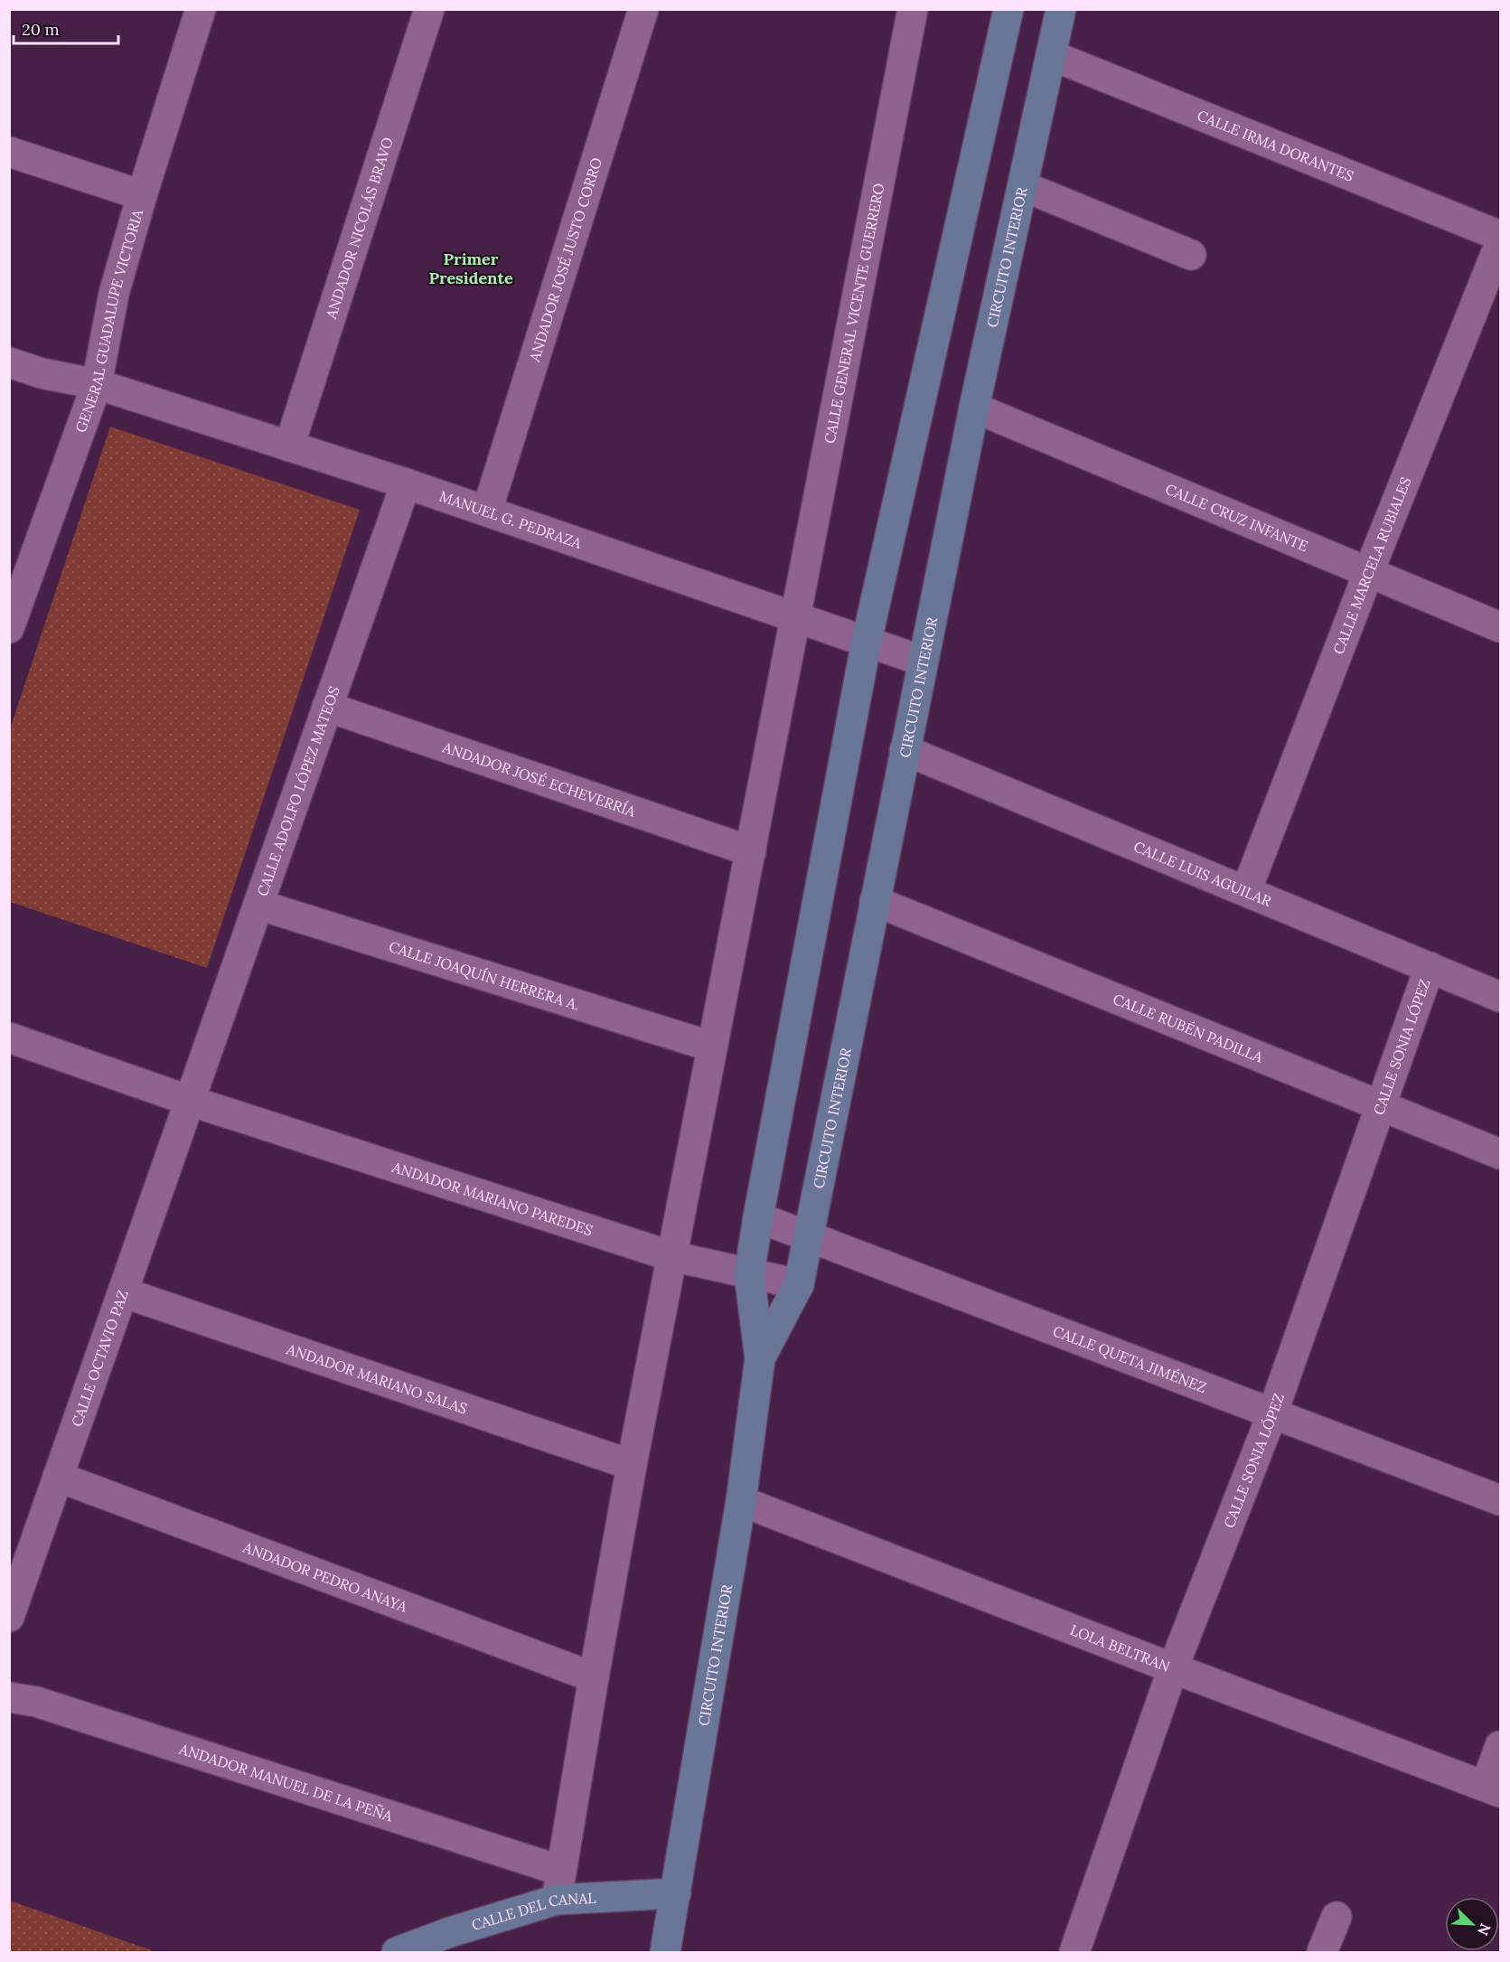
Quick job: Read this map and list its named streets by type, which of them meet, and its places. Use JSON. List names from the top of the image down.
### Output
{
  "streets": {
    "main road": ["CIRCUITO INTERIOR", "CALLE DEL CANAL"],
    "street": [
      "CALLE IRMA DORANTES",
      "ANDADOR NICOLÁS BRAVO",
      "ANDADOR JOSÉ JUSTO CORRO",
      "CALLE GENERAL VICENTE GUERRERO",
      "GENERAL GUADALUPE VICTORIA",
      "CALLE CRUZ INFANTE",
      "MANUEL G. PEDRAZA",
      "CALLE MARCELA RUBIALES",
      "ANDADOR JOSÉ ECHEVERRÍA",
      "CALLE ADOLFO LÓPEZ MATEOS",
      "CALLE LUIS AGUILAR",
      "CALLE JOAQUÍN HERRERA A.",
      "CALLE RUBÉN PADILLA",
      "CALLE SONIA LÓPEZ",
      "ANDADOR MARIANO PAREDES",
      "CALLE OCTAVIO PAZ",
      "CALLE QUETA JIMÉNEZ",
      "ANDADOR MARIANO SALAS",
      "ANDADOR PEDRO ANAYA",
      "LOLA BELTRAN",
      "ANDADOR MANUEL DE LA PEÑA"
    ]
  },
  "crossings": [
    ["CALLE IRMA DORANTES", "CIRCUITO INTERIOR"],
    ["ANDADOR NICOLÁS BRAVO", "MANUEL G. PEDRAZA"],
    ["CIRCUITO INTERIOR", "CALLE CRUZ INFANTE"],
    ["CIRCUITO INTERIOR", "MANUEL G. PEDRAZA"],
    ["CIRCUITO INTERIOR", "CALLE LUIS AGUILAR"],
    ["CIRCUITO INTERIOR", "CALLE RUBÉN PADILLA"],
    ["CIRCUITO INTERIOR", "ANDADOR MARIANO PAREDES"],
    ["CIRCUITO INTERIOR", "CALLE QUETA JIMÉNEZ"],
    ["CIRCUITO INTERIOR", "LOLA BELTRAN"],
    ["CIRCUITO INTERIOR", "CALLE DEL CANAL"],
    ["ANDADOR JOSÉ JUSTO CORRO", "MANUEL G. PEDRAZA"],
    ["CALLE GENERAL VICENTE GUERRERO", "MANUEL G. PEDRAZA"],
    ["CALLE GENERAL VICENTE GUERRERO", "ANDADOR JOSÉ ECHEVERRÍA"],
    ["CALLE GENERAL VICENTE GUERRERO", "CALLE JOAQUÍN HERRERA A."],
    ["CALLE GENERAL VICENTE GUERRERO", "ANDADOR MARIANO PAREDES"],
    ["CALLE GENERAL VICENTE GUERRERO", "ANDADOR MARIANO SALAS"],
    ["CALLE GENERAL VICENTE GUERRERO", "ANDADOR PEDRO ANAYA"],
    ["CALLE GENERAL VICENTE GUERRERO", "ANDADOR MANUEL DE LA PEÑA"],
    ["CALLE GENERAL VICENTE GUERRERO", "CALLE DEL CANAL"],
    ["GENERAL GUADALUPE VICTORIA", "MANUEL G. PEDRAZA"],
    ["CALLE CRUZ INFANTE", "CALLE MARCELA RUBIALES"],
    ["MANUEL G. PEDRAZA", "CALLE ADOLFO LÓPEZ MATEOS"],
    ["CALLE MARCELA RUBIALES", "CALLE LUIS AGUILAR"],
    ["ANDADOR JOSÉ ECHEVERRÍA", "CALLE ADOLFO LÓPEZ MATEOS"],
    ["CALLE ADOLFO LÓPEZ MATEOS", "CALLE JOAQUÍN HERRERA A."],
    ["CALLE ADOLFO LÓPEZ MATEOS", "ANDADOR MARIANO PAREDES"],
    ["CALLE ADOLFO LÓPEZ MATEOS", "CALLE OCTAVIO PAZ"],
    ["CALLE LUIS AGUILAR", "CALLE SONIA LÓPEZ"],
    ["CALLE RUBÉN PADILLA", "CALLE SONIA LÓPEZ"],
    ["CALLE SONIA LÓPEZ", "CALLE QUETA JIMÉNEZ"],
    ["CALLE SONIA LÓPEZ", "LOLA BELTRAN"],
    ["ANDADOR MARIANO PAREDES", "CALLE OCTAVIO PAZ"],
    ["CALLE OCTAVIO PAZ", "ANDADOR MARIANO SALAS"],
    ["CALLE OCTAVIO PAZ", "ANDADOR PEDRO ANAYA"]
  ],
  "districts": ["Primer Presidente"],
  "scale_bar": "20 m",
  "north": "bottom right"
}
